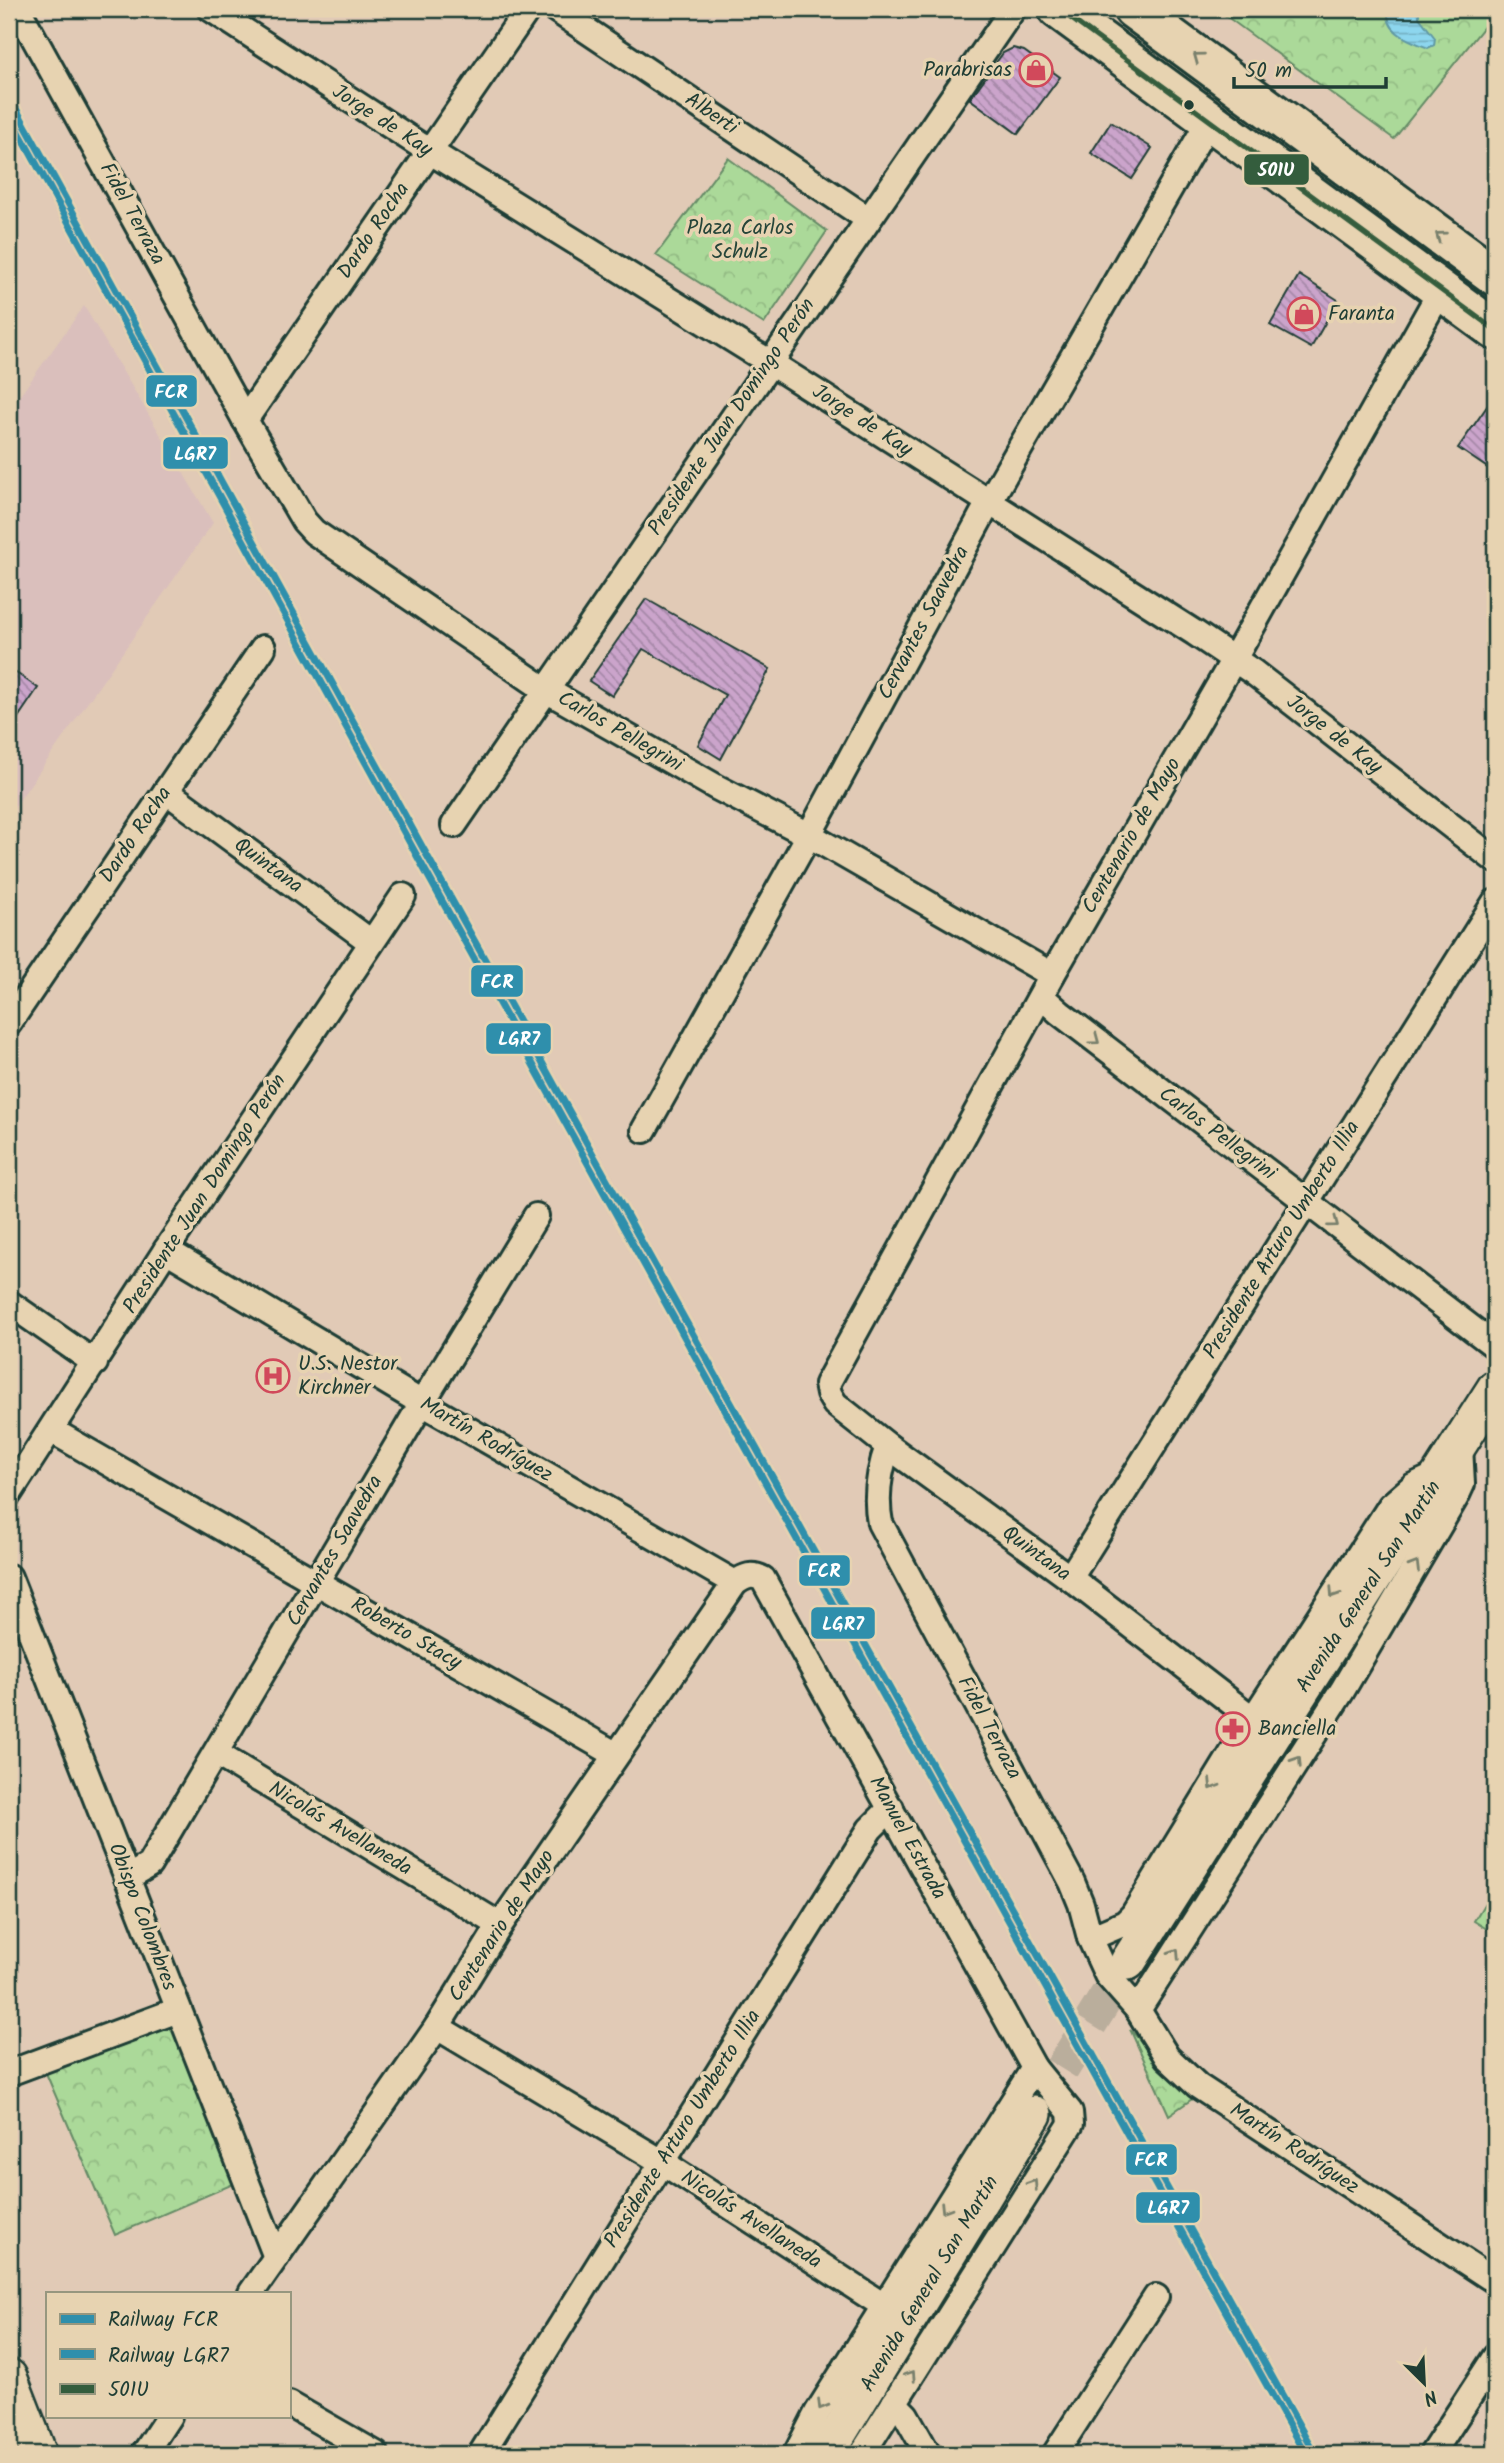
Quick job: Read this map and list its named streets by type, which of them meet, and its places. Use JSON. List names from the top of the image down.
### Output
{
  "streets": {
    "main road": ["Avenida General San Martín"],
    "street": [
      "Alberti",
      "Jorge de Kay",
      "Fidel Terraza",
      "Dardo Rocha",
      "Presidente Juan Domingo Perón",
      "Cervantes Saavedra",
      "Carlos Pellegrini",
      "Centenario de Mayo",
      "Quintana",
      "Presidente Arturo Umberto Illia",
      "Martín Rodríguez",
      "Roberto Stacy",
      "Nicolás Avellaneda",
      "Manuel Estrada",
      "Obispo Colombres"
    ]
  },
  "crossings": [
    ["Alberti", "Presidente Juan Domingo Perón"],
    ["Jorge de Kay", "Dardo Rocha"],
    ["Jorge de Kay", "Presidente Juan Domingo Perón"],
    ["Jorge de Kay", "Cervantes Saavedra"],
    ["Jorge de Kay", "Centenario de Mayo"],
    ["Fidel Terraza", "Dardo Rocha"],
    ["Fidel Terraza", "Carlos Pellegrini"],
    ["Fidel Terraza", "Quintana"],
    ["Fidel Terraza", "Martín Rodríguez"],
    ["Fidel Terraza", "Avenida General San Martín"],
    ["Dardo Rocha", "Carlos Pellegrini"],
    ["Dardo Rocha", "Quintana"],
    ["Presidente Juan Domingo Perón", "Carlos Pellegrini"],
    ["Presidente Juan Domingo Perón", "Quintana"],
    ["Presidente Juan Domingo Perón", "Martín Rodríguez"],
    ["Presidente Juan Domingo Perón", "Roberto Stacy"],
    ["Cervantes Saavedra", "Carlos Pellegrini"],
    ["Cervantes Saavedra", "Martín Rodríguez"],
    ["Cervantes Saavedra", "Roberto Stacy"],
    ["Cervantes Saavedra", "Nicolás Avellaneda"],
    ["Cervantes Saavedra", "Obispo Colombres"],
    ["Carlos Pellegrini", "Centenario de Mayo"],
    ["Carlos Pellegrini", "Presidente Arturo Umberto Illia"],
    ["Centenario de Mayo", "Quintana"],
    ["Centenario de Mayo", "Martín Rodríguez"],
    ["Centenario de Mayo", "Roberto Stacy"],
    ["Centenario de Mayo", "Nicolás Avellaneda"],
    ["Centenario de Mayo", "Manuel Estrada"],
    ["Centenario de Mayo", "Obispo Colombres"],
    ["Quintana", "Presidente Arturo Umberto Illia"],
    ["Presidente Arturo Umberto Illia", "Nicolás Avellaneda"],
    ["Presidente Arturo Umberto Illia", "Manuel Estrada"],
    ["Martín Rodríguez", "Avenida General San Martín"],
    ["Martín Rodríguez", "Manuel Estrada"],
    ["Avenida General San Martín", "Manuel Estrada"]
  ],
  "one_way": ["Carlos Pellegrini"],
  "parks": ["Plaza Carlos Schulz"],
  "places": {
    "shop": ["Parabrisas", "Faranta"],
    "hospital": ["U.S. Nestor Kirchner"],
    "pharmacy": ["Banciella"]
  },
  "lines": ["transit line 501U", "rail line FCR", "rail line LGR7"],
  "legend": ["Railway FCR", "Railway LGR7", "501U"],
  "scale_bar": "50 m",
  "north": "bottom right"
}
